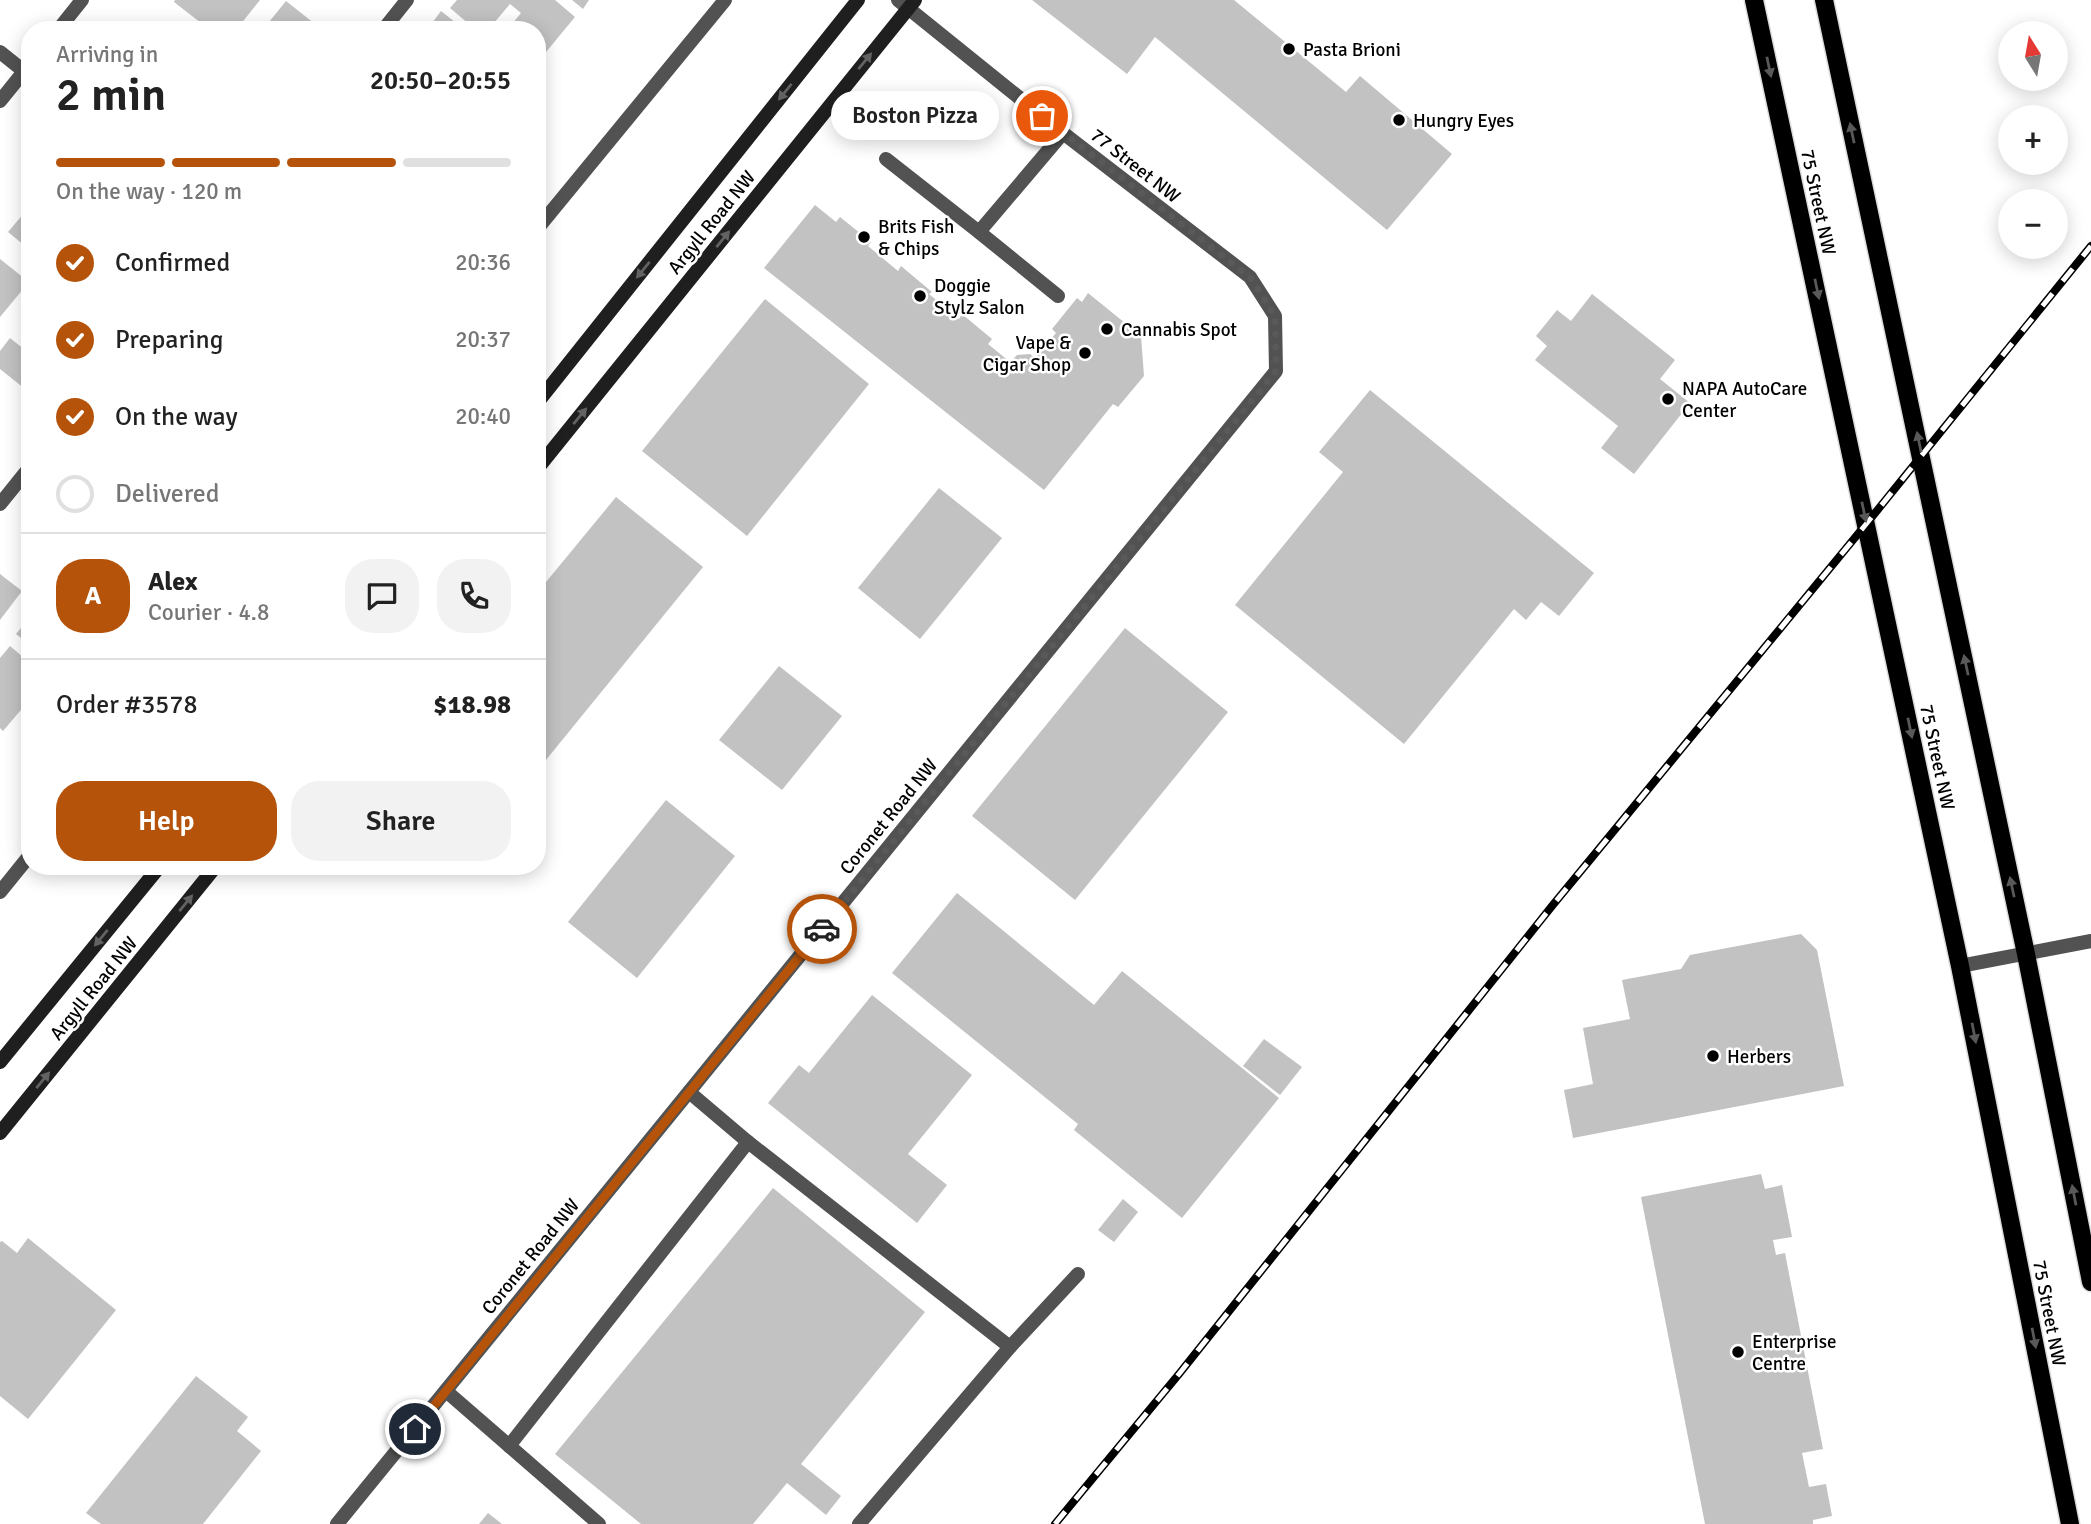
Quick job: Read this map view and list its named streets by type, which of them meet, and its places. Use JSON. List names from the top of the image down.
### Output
{
  "streets": {
    "main road": ["75 Street NW", "Argyll Road NW"],
    "street": ["77 Street NW", "Coronet Road NW"]
  },
  "crossings": [
    ["77 Street NW", "Argyll Road NW"],
    ["77 Street NW", "Coronet Road NW"]
  ],
  "places": [
    "Pasta Brioni",
    "Boston Pizza",
    "Hungry Eyes",
    "Brits Fish & Chips",
    "Doggie Stylz Salon",
    "Cannabis Spot",
    "Vape & Cigar Shop",
    "NAPA AutoCare Center",
    "Herbers",
    "Enterprise Centre"
  ],
  "north": "top",
  "page": {
    "map_buttons": ["+", "−"],
    "heading": ["2 min", "Arriving in", "20:50–20:55"],
    "panel": [
      "Alex",
      "Courier · 4.8",
      "Order #3578",
      "$18.98"
    ],
    "bubble": "Boston Pizza",
    "bar": "On the way · 120 m",
    "list": [
      ["Confirmed", "20:36"],
      ["Preparing", "20:37"],
      ["On the way", "20:40"],
      "Delivered"
    ],
    "round": "A",
    "buttons": ["Help", "Share"]
  }
}
